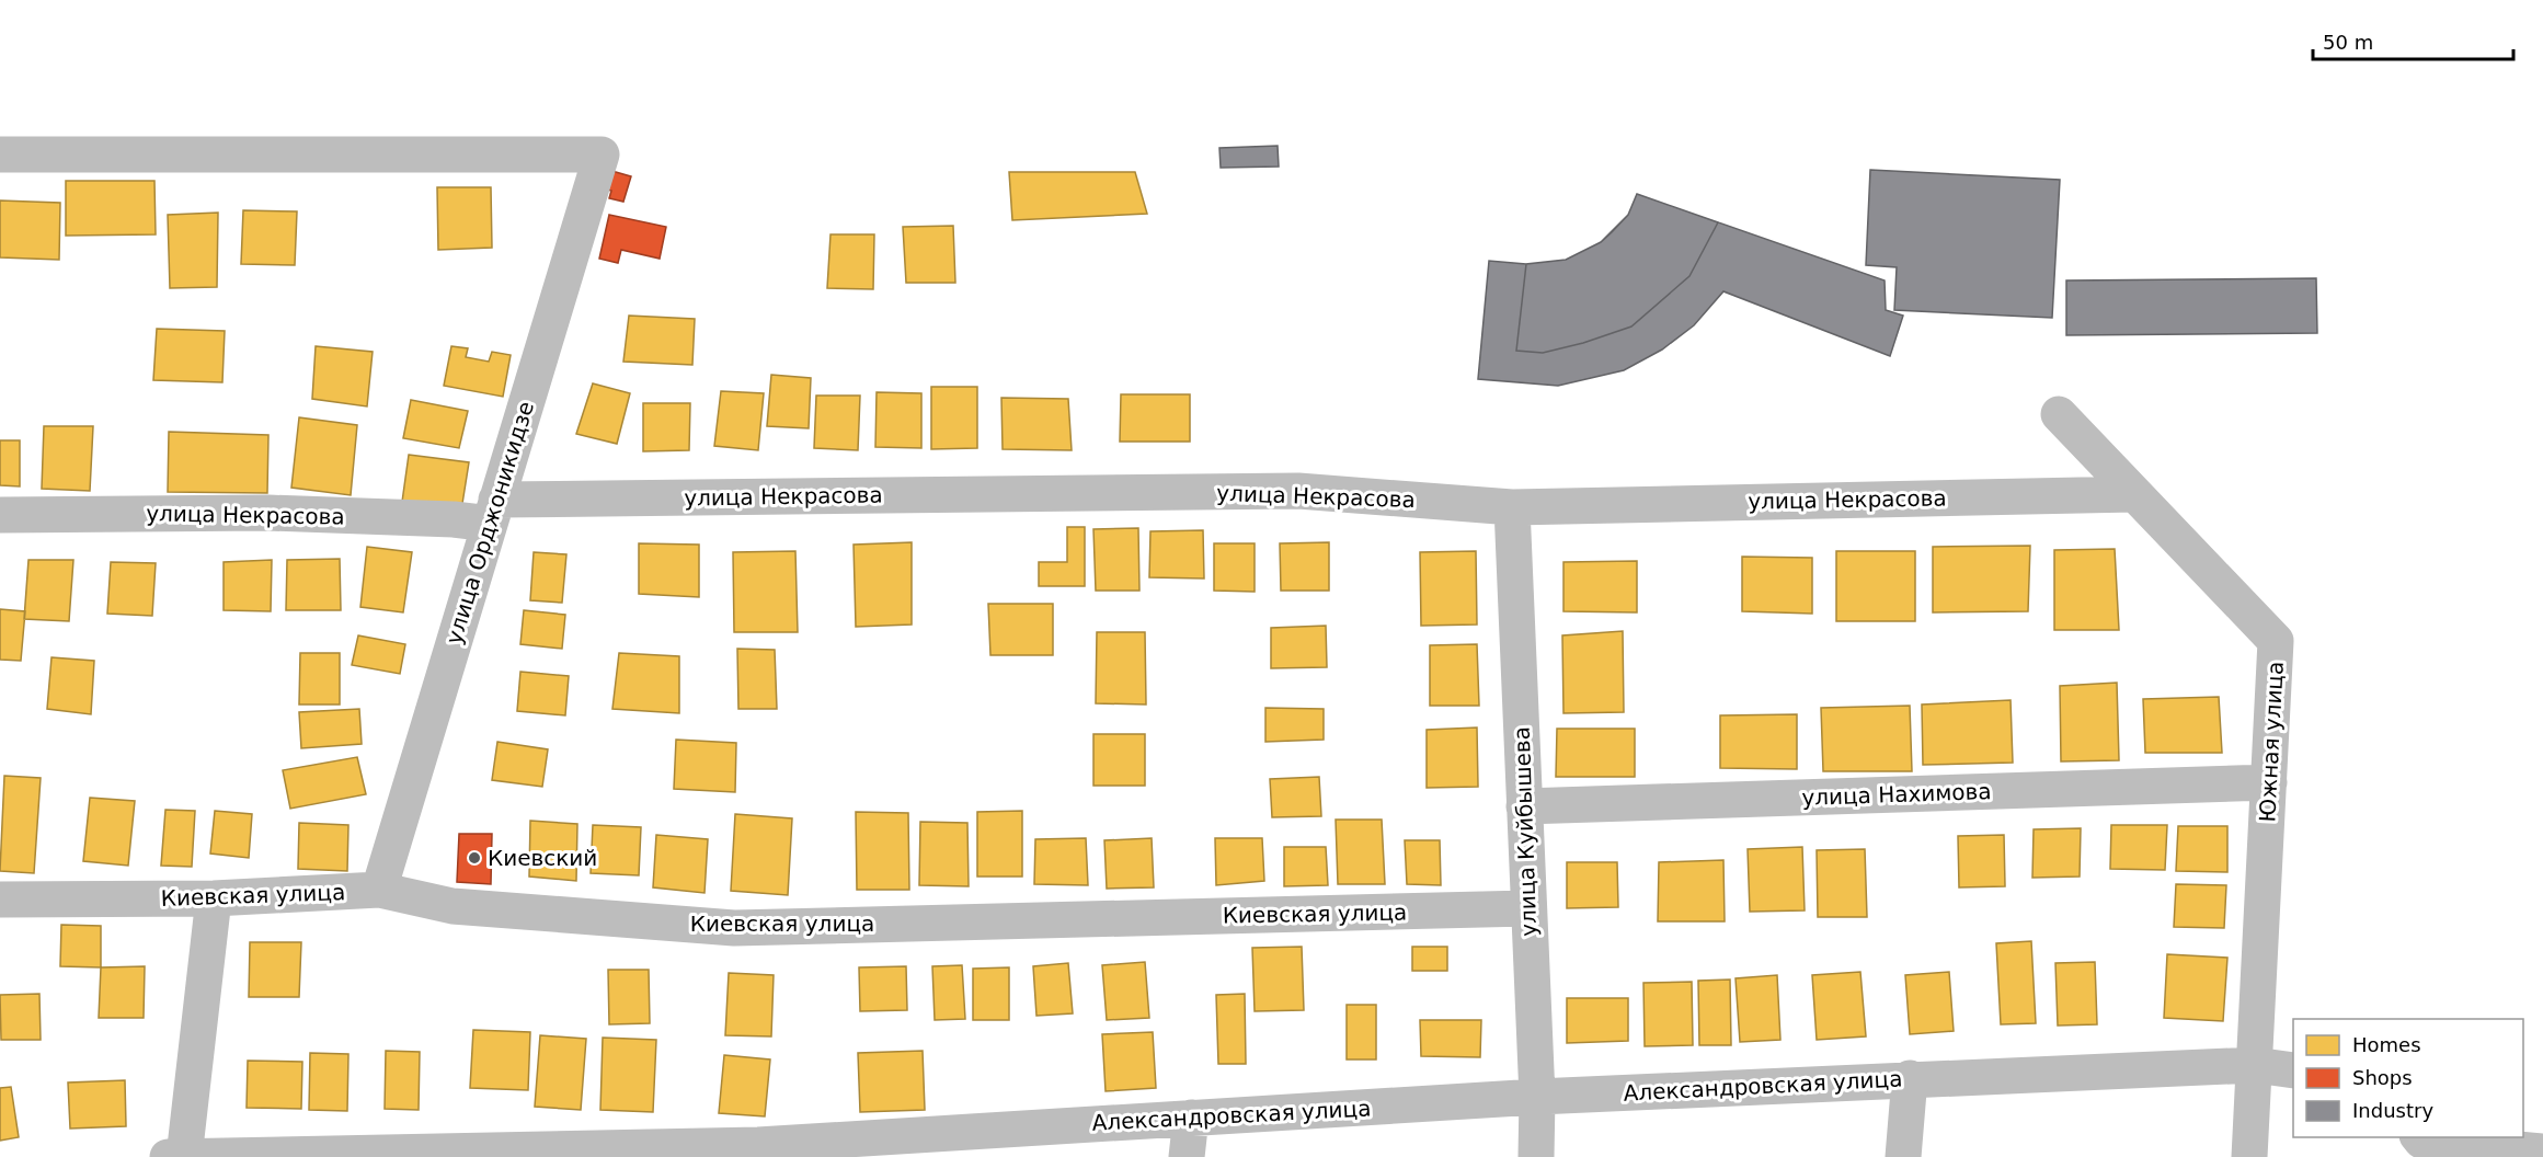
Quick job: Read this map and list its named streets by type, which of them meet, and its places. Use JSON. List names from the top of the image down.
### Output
{
  "streets": {
    "street": [
      "улица Некрасова",
      "улица Орджоникидзе",
      "Южная улица",
      "улица Нахимова",
      "улица Куйбышева",
      "Киевская улица",
      "Александровская улица"
    ]
  },
  "crossings": [
    ["улица Некрасова", "улица Орджоникидзе"],
    ["улица Некрасова", "Южная улица"],
    ["улица Некрасова", "улица Куйбышева"],
    ["улица Орджоникидзе", "Киевская улица"],
    ["Южная улица", "улица Нахимова"],
    ["Южная улица", "Александровская улица"],
    ["улица Нахимова", "улица Куйбышева"],
    ["улица Куйбышева", "Киевская улица"],
    ["улица Куйбышева", "Александровская улица"]
  ],
  "places": ["Киевский"],
  "legend": ["Homes", "Shops", "Industry"],
  "scale_bar": "50 m"
}
